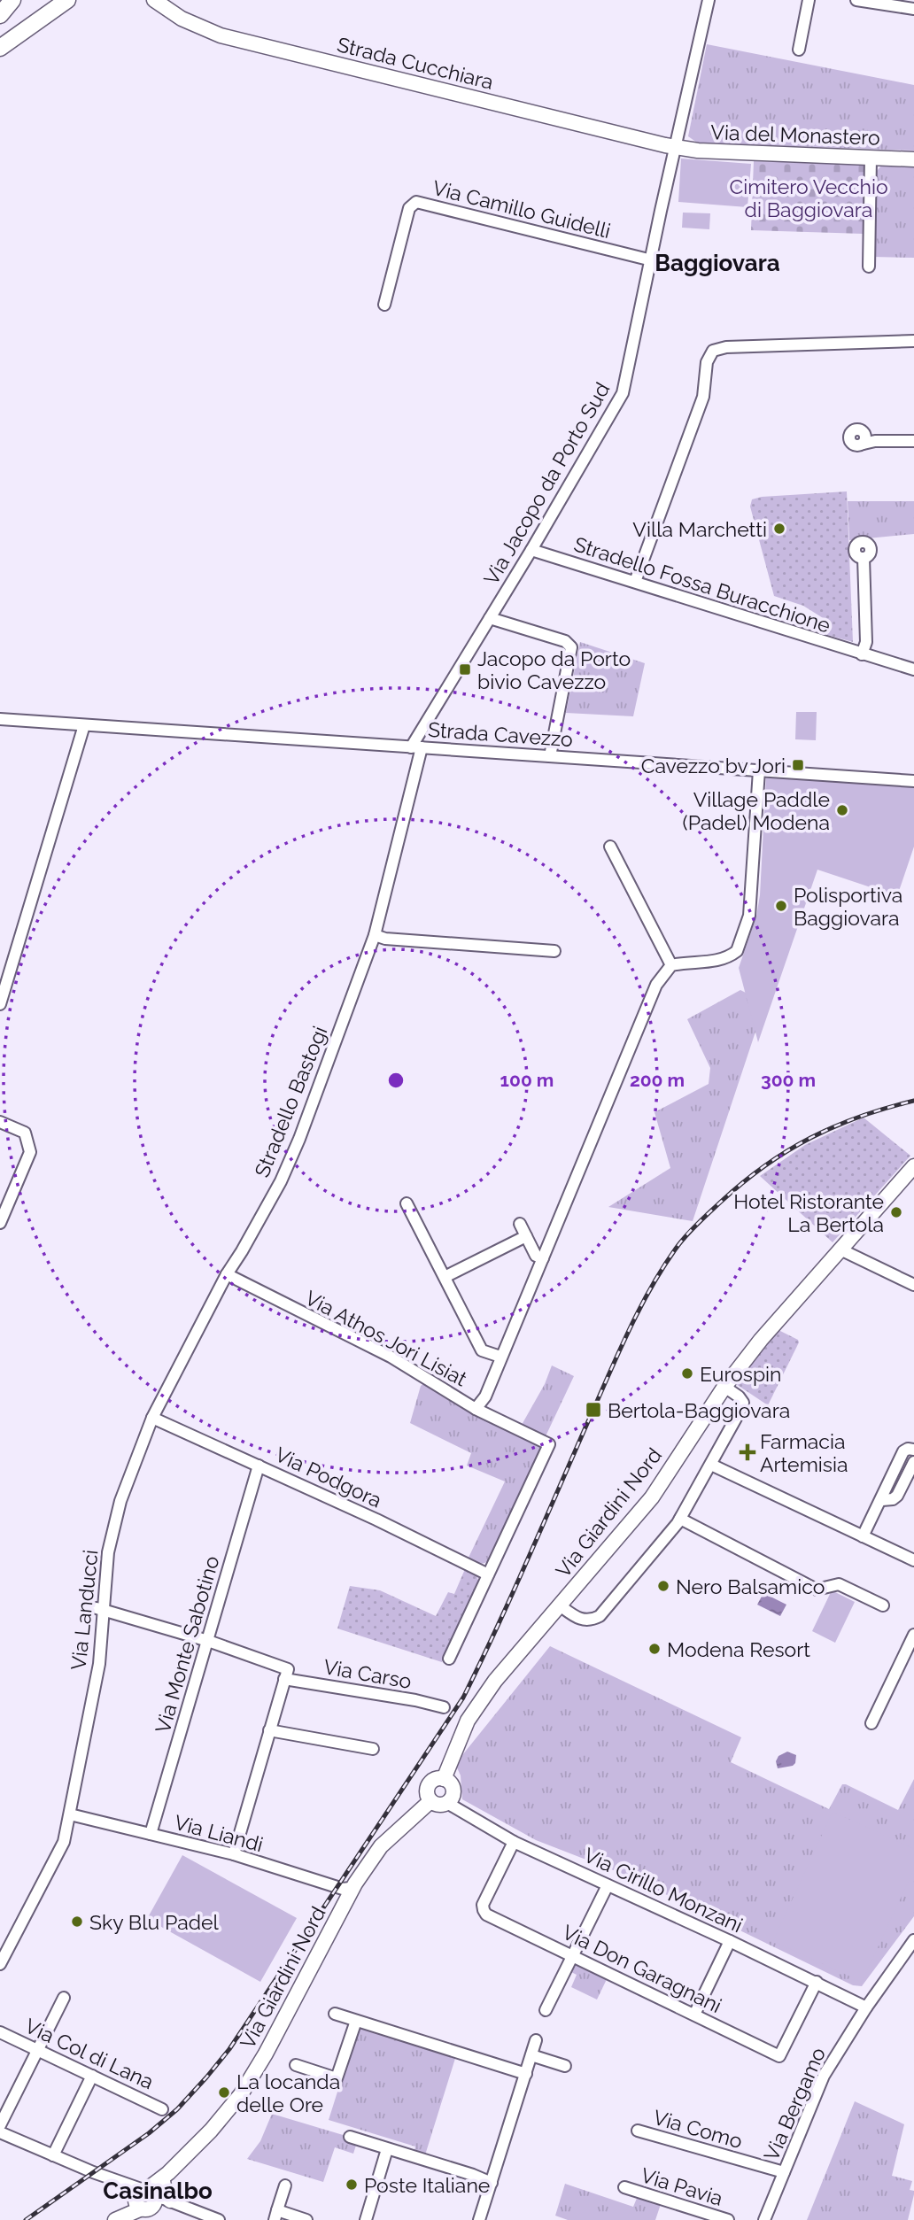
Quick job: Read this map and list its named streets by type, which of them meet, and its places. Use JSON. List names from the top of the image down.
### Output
{
  "streets": {
    "main road": ["Strada Cucchiara", "Via del Monastero", "Via Giardini Nord"],
    "street": [
      "Via Camillo Guidelli",
      "Via Jacopo da Porto Sud",
      "Stradello Fossa Buracchione",
      "Strada Cavezzo",
      "Stradello Bastogi",
      "Via Athos Jori Lisiat",
      "Via Podgora",
      "Via Landucci",
      "Via Monte Sabotino",
      "Via Carso",
      "Via Liandi",
      "Via Cirillo Monzani",
      "Via Don Garagnani",
      "Via Col di Lana",
      "Via Bergamo",
      "Via Como",
      "Via Pavia"
    ]
  },
  "crossings": [
    ["Strada Cucchiara", "Via del Monastero"],
    ["Strada Cucchiara", "Via Jacopo da Porto Sud"],
    ["Via del Monastero", "Via Jacopo da Porto Sud"],
    ["Via Camillo Guidelli", "Via Jacopo da Porto Sud"],
    ["Via Jacopo da Porto Sud", "Stradello Fossa Buracchione"],
    ["Via Jacopo da Porto Sud", "Strada Cavezzo"],
    ["Via Jacopo da Porto Sud", "Stradello Bastogi"],
    ["Strada Cavezzo", "Stradello Bastogi"],
    ["Stradello Bastogi", "Via Athos Jori Lisiat"],
    ["Stradello Bastogi", "Via Landucci"],
    ["Via Athos Jori Lisiat", "Via Landucci"],
    ["Via Podgora", "Via Landucci"],
    ["Via Podgora", "Via Monte Sabotino"],
    ["Via Giardini Nord", "Via Liandi"],
    ["Via Giardini Nord", "Via Cirillo Monzani"],
    ["Via Landucci", "Via Carso"],
    ["Via Landucci", "Via Liandi"],
    ["Via Monte Sabotino", "Via Carso"],
    ["Via Monte Sabotino", "Via Liandi"],
    ["Via Cirillo Monzani", "Via Don Garagnani"],
    ["Via Cirillo Monzani", "Via Bergamo"],
    ["Via Bergamo", "Via Como"]
  ],
  "districts": ["Baggiovara", "Casinalbo"],
  "parks": ["Cimitero Vecchio di Baggiovara"],
  "places": {
    "other": [
      "Villa Marchetti",
      "Village Paddle (Padel) Modena",
      "Polisportiva Baggiovara",
      "Hotel Ristorante La Bertola",
      "Eurospin",
      "Nero Balsamico",
      "Modena Resort",
      "Sky Blu Padel",
      "La locanda delle Ore",
      "Poste Italiane"
    ],
    "transit": ["Jacopo da Porto bivio Cavezzo", "Cavezzo bv Jori", "Bertola-Baggiovara"],
    "health": ["Farmacia Artemisia"]
  },
  "rings": ["100 m", "200 m", "300 m"]
}
